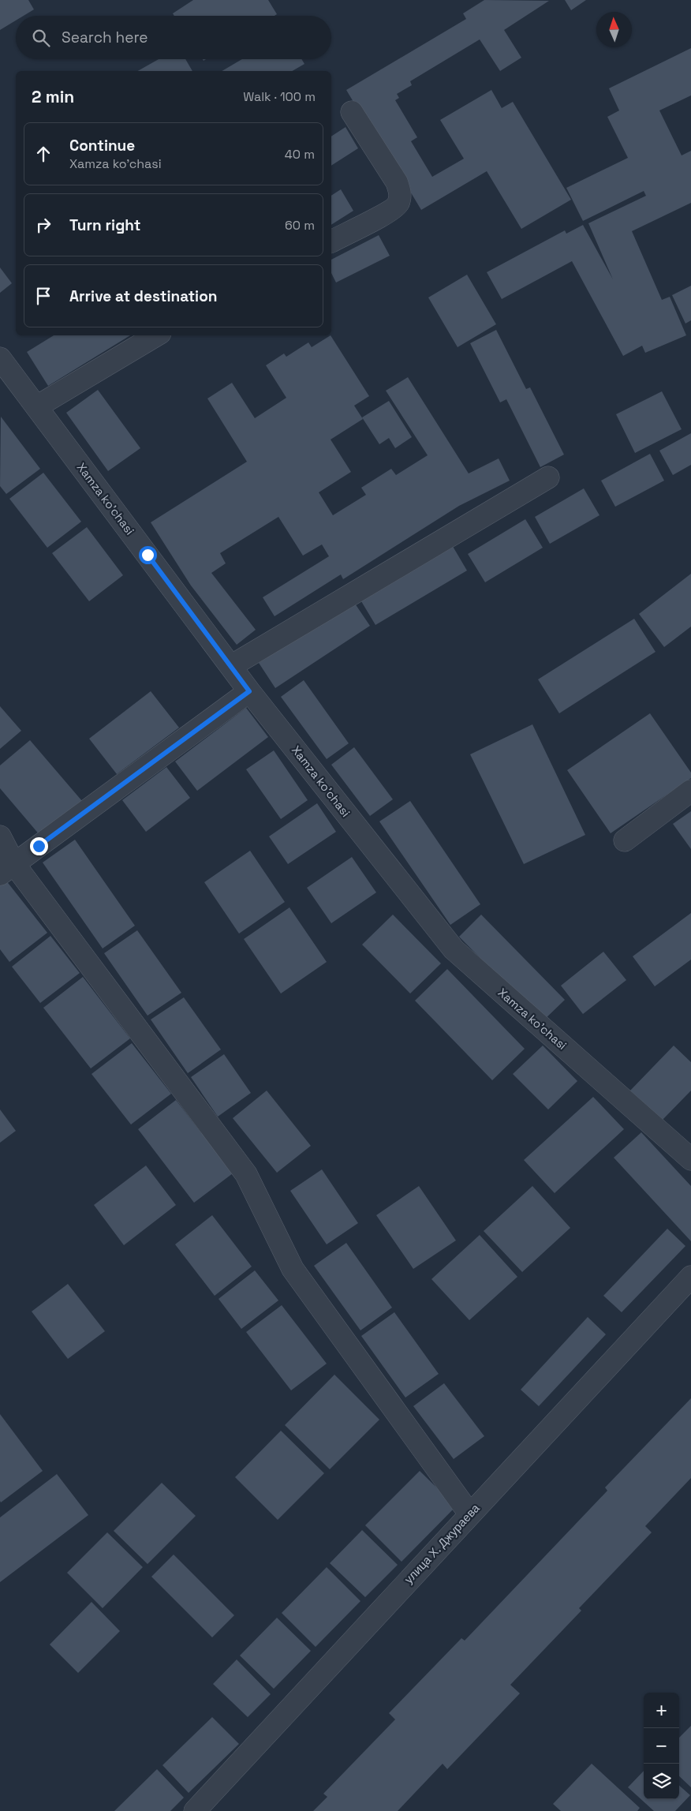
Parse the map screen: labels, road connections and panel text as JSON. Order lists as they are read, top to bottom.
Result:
{
  "streets": {
    "street": ["Xamza ko'chasi", "улица Х. Джураева"]
  },
  "north": "top",
  "page": {
    "search": "Search here",
    "heading": ["2 min", "Walk · 100 m"],
    "list": [
      ["Continue", "Xamza ko'chasi", "40 m"],
      ["Turn right", "60 m"],
      "Arrive at destination"
    ],
    "map_buttons": ["+", "−"]
  }
}
